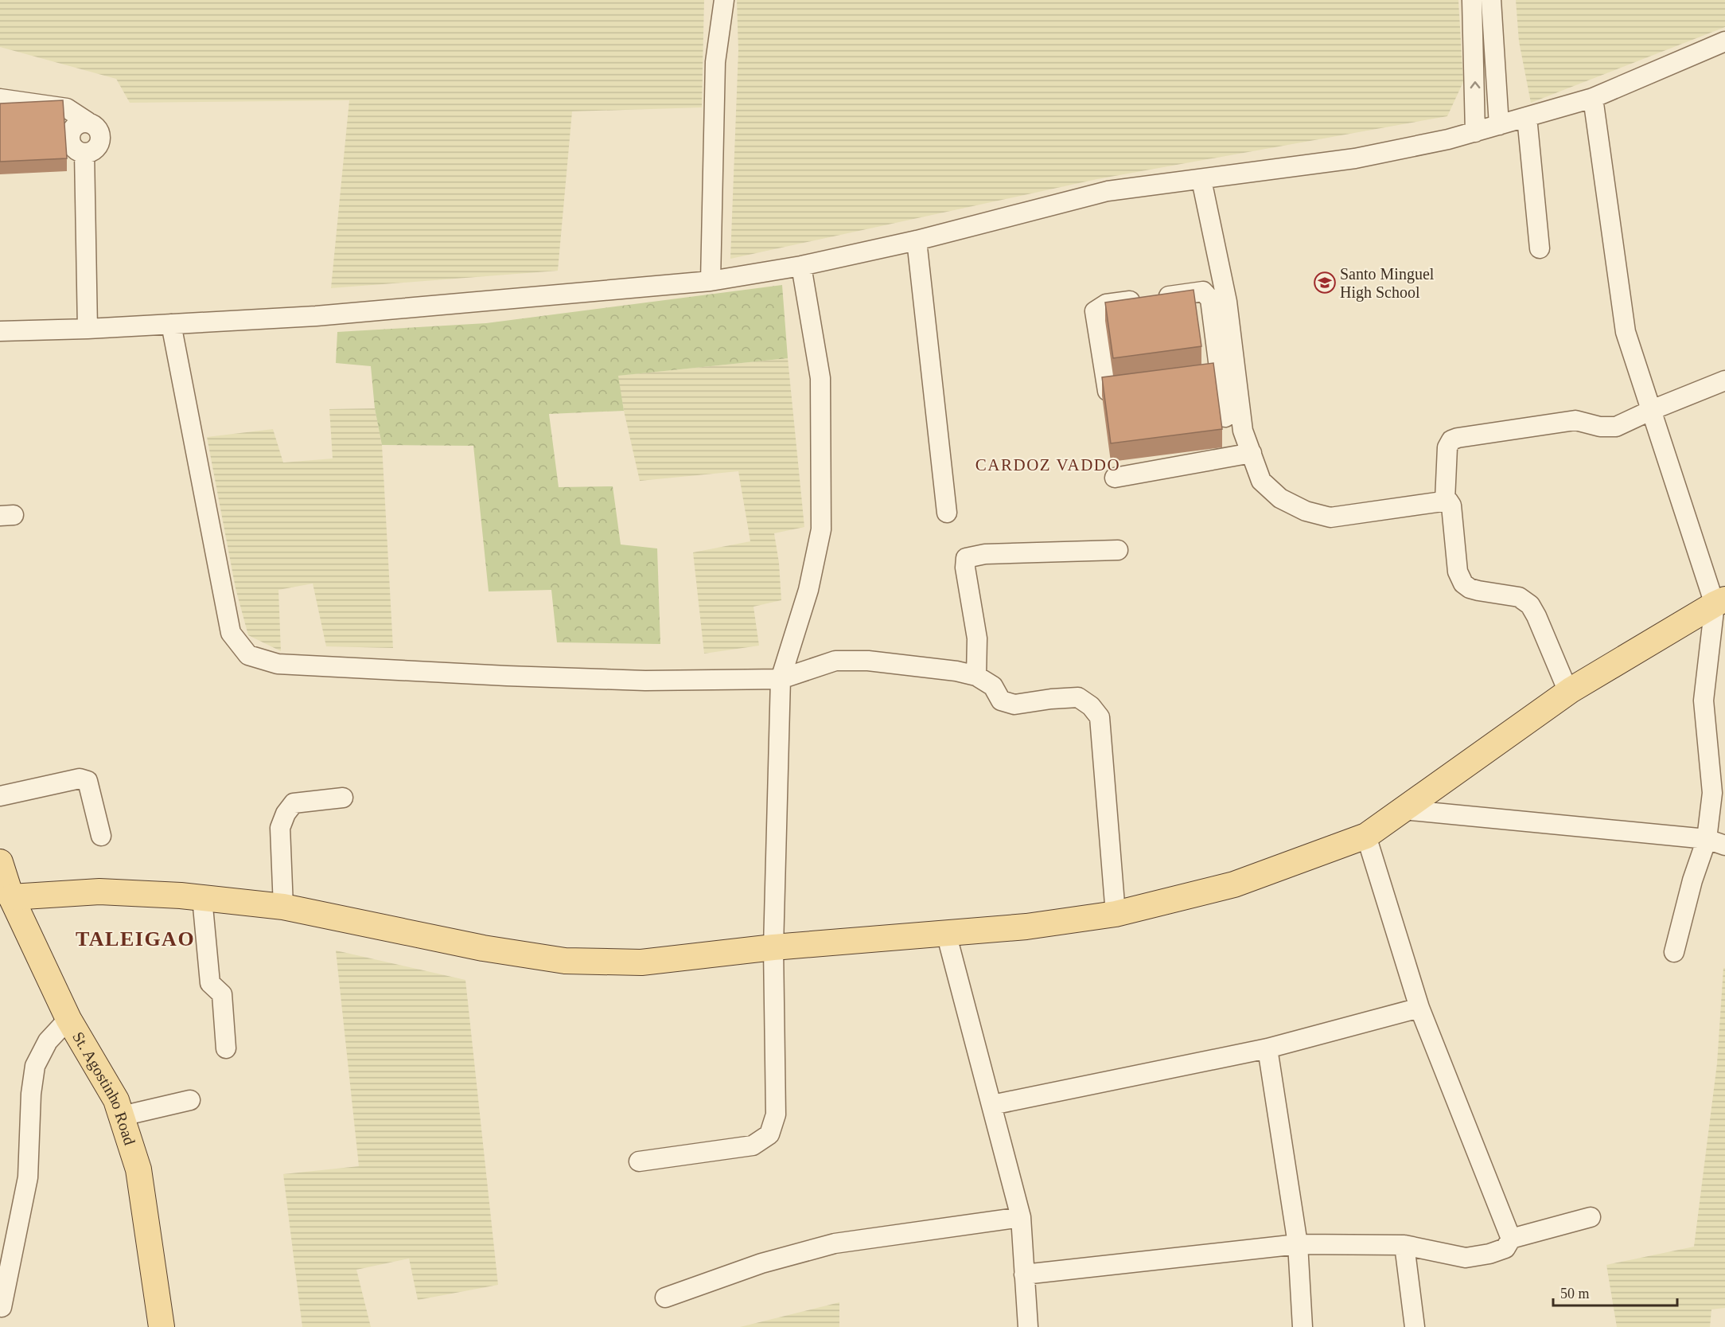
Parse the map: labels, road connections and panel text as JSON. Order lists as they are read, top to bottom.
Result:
{
  "streets": {
    "main road": ["St. Agostinho Road"]
  },
  "districts": ["CARDOZ VADDO", "TALEIGAO"],
  "places": {
    "school or university": ["Santo Minguel High School"]
  },
  "scale_bar": "50 m"
}
